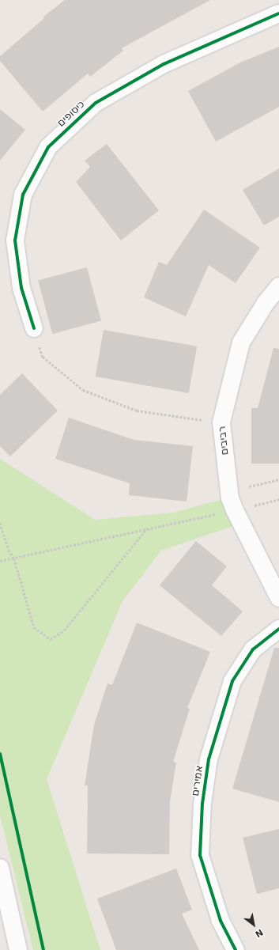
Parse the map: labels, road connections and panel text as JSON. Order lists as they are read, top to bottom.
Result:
{
  "streets": {
    "street": ["כיסופים", "רביבים", "אמירים"]
  },
  "north": "bottom right"
}
